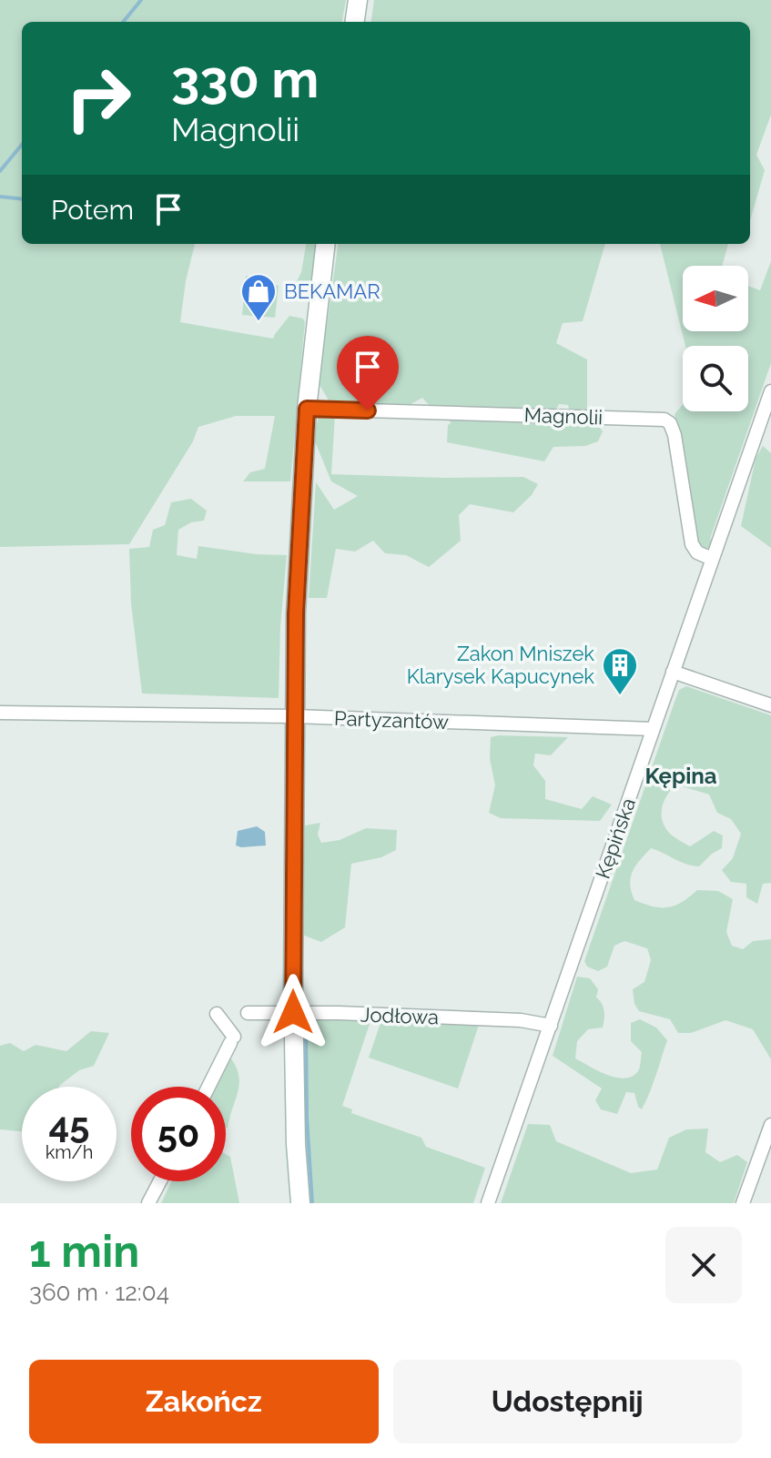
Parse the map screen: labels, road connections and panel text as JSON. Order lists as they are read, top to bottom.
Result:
{
  "streets": {
    "street": [
      "Magnolii",
      "Partyzantów",
      "Kępińska",
      "Jodłowa"
    ]
  },
  "crossings": [
    ["Magnolii", "Kępińska"],
    ["Partyzantów", "Kępińska"],
    ["Kępińska", "Jodłowa"]
  ],
  "districts": ["Kępina"],
  "places": {
    "shop": ["BEKAMAR"],
    "building": ["Zakon Mniszek Klarysek Kapucynek"]
  },
  "north": "left",
  "page": {
    "turn": ["330 m", "Magnolii"],
    "then": "Potem",
    "speed": "45 km/h",
    "limit": "50",
    "heading": ["1 min", "360 m · 12:04"],
    "buttons": ["Zakończ", "Udostępnij"]
  }
}
